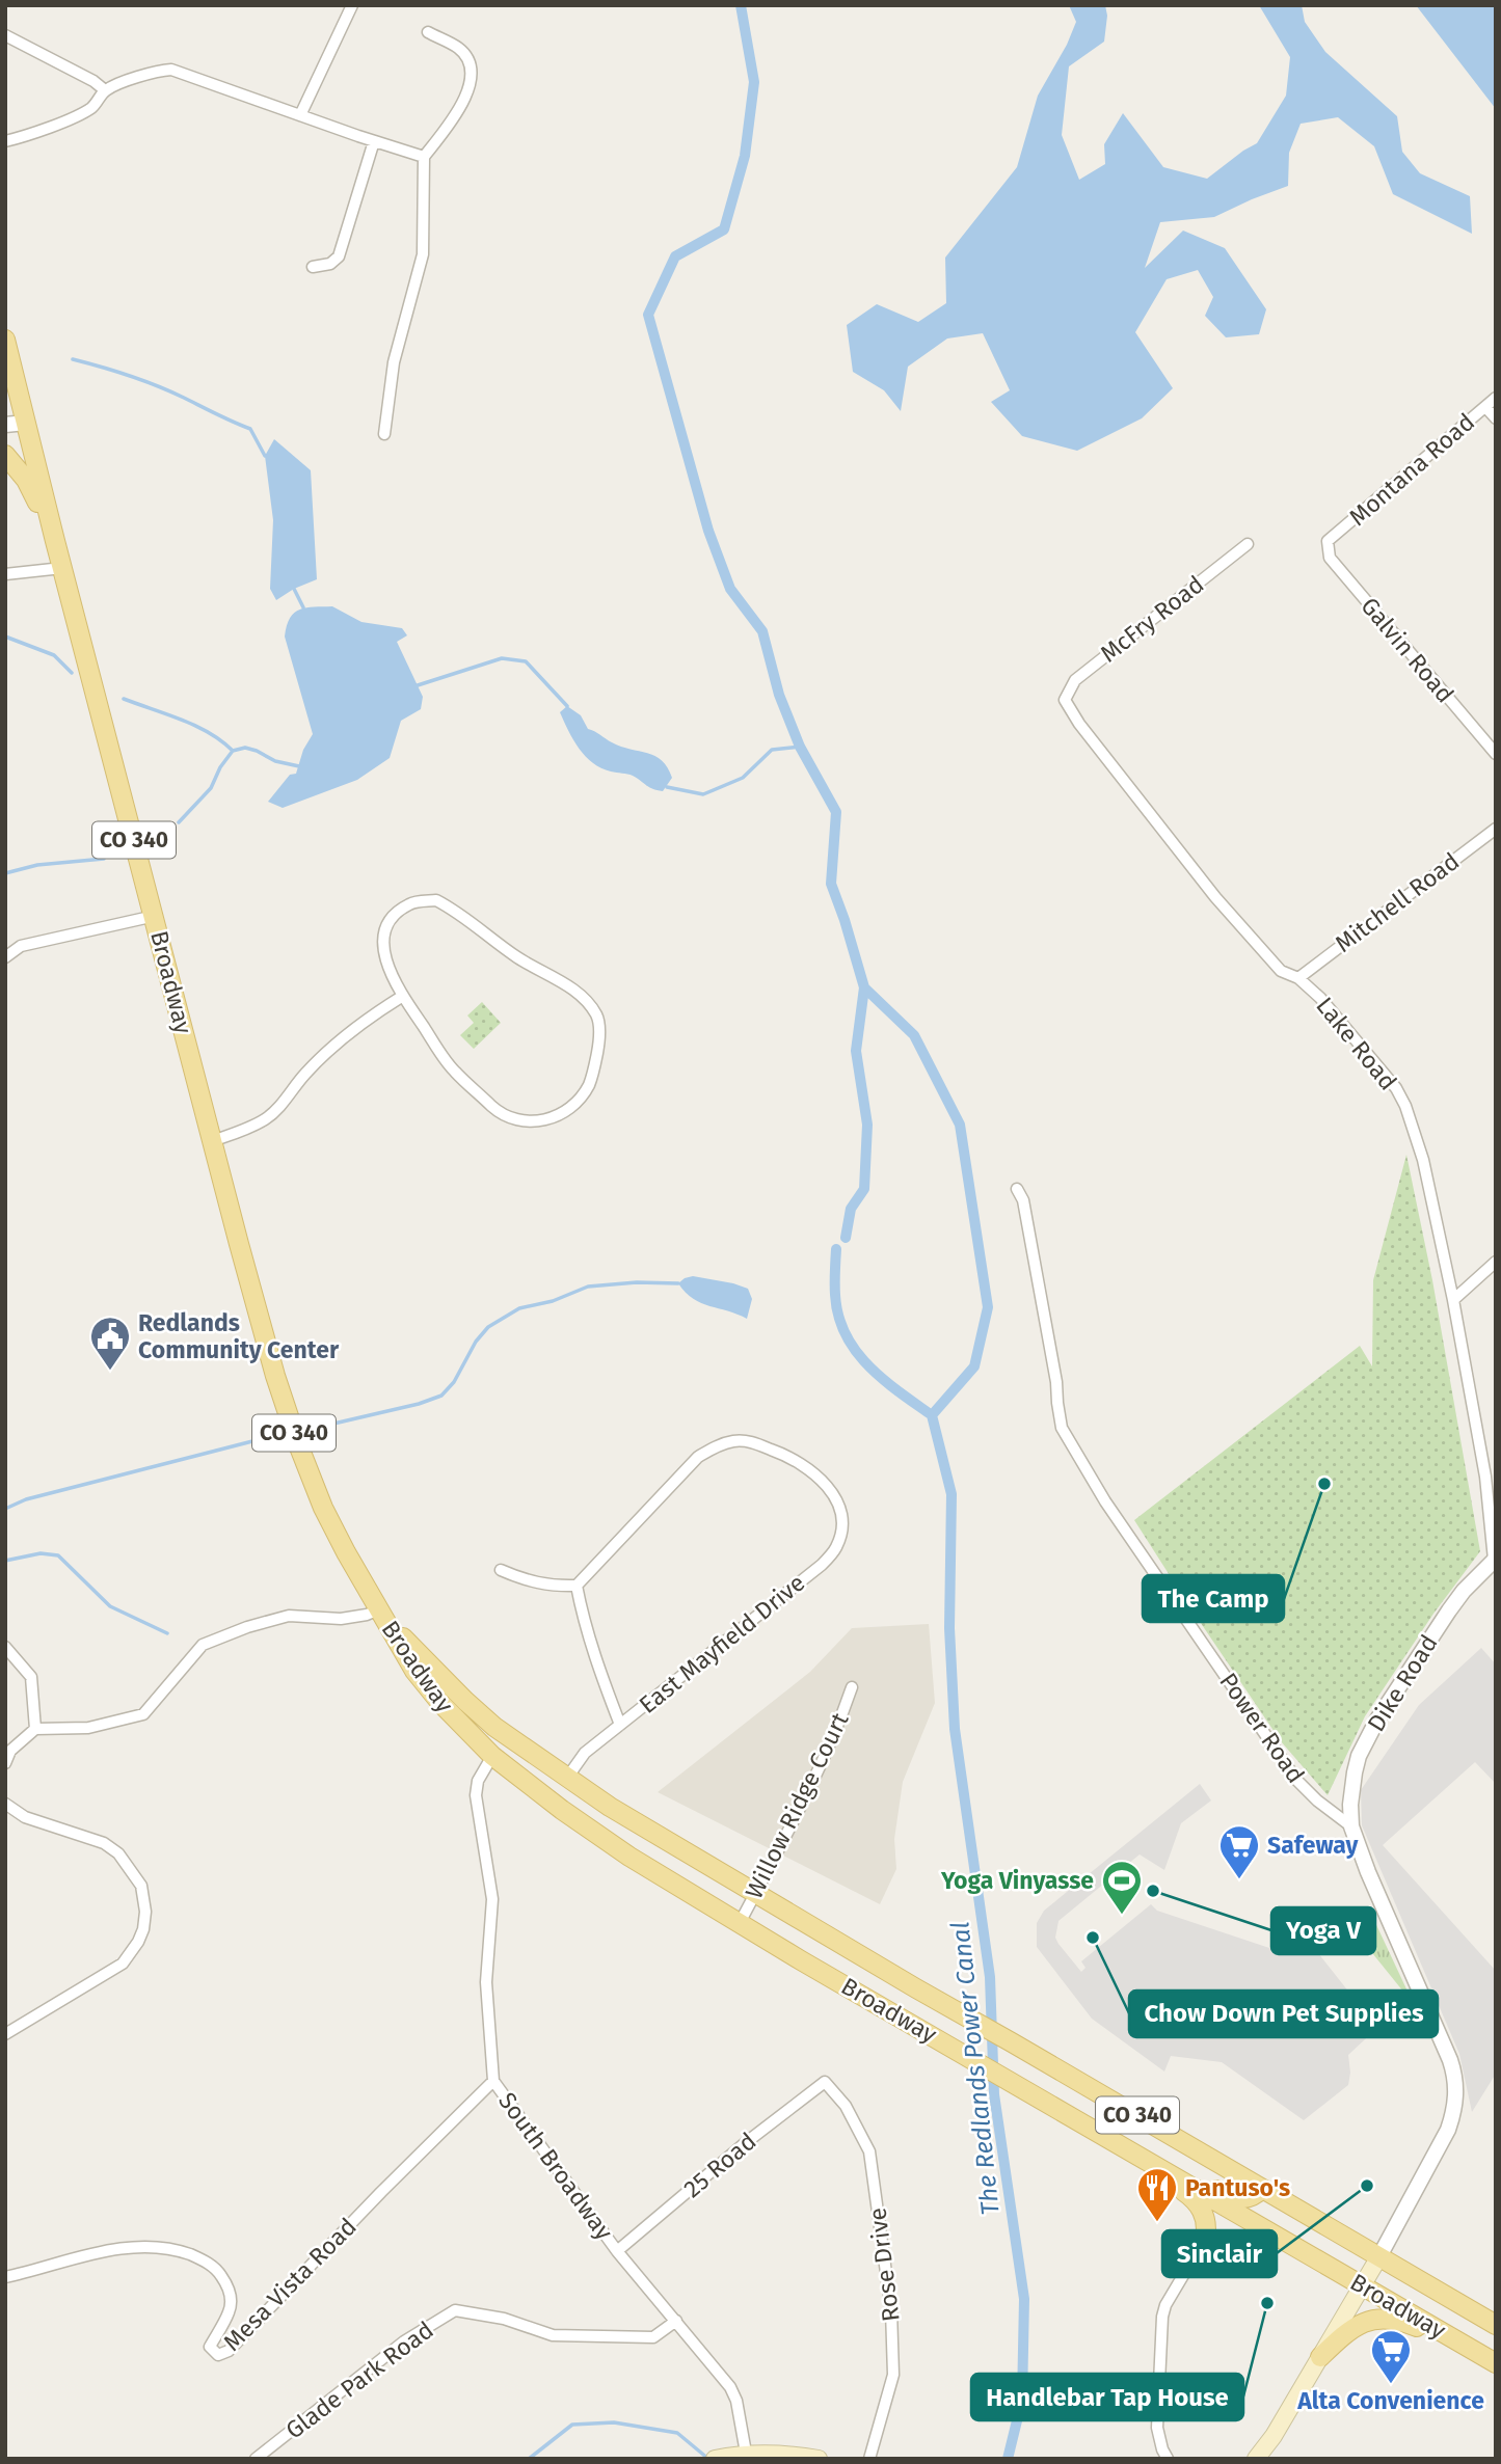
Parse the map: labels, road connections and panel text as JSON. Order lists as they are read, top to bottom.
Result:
{
  "streets": {
    "main road": ["CO 340", "Broadway"],
    "street": [
      "Montana Road",
      "McFry Road",
      "Galvin Road",
      "Mitchell Road",
      "Lake Road",
      "East Mayfield Drive",
      "Dike Road",
      "Power Road",
      "Willow Ridge Court",
      "25 Road",
      "South Broadway",
      "Rose Drive",
      "Mesa Vista Road",
      "Glade Park Road"
    ]
  },
  "crossings": [
    ["Montana Road", "Galvin Road"],
    ["McFry Road", "Lake Road"],
    ["Mitchell Road", "Lake Road"],
    ["Broadway", "East Mayfield Drive"],
    ["Broadway", "Willow Ridge Court"],
    ["Broadway", "South Broadway"],
    ["Lake Road", "Dike Road"],
    ["Dike Road", "Power Road"],
    ["25 Road", "South Broadway"],
    ["25 Road", "Rose Drive"],
    ["South Broadway", "Mesa Vista Road"],
    ["South Broadway", "Glade Park Road"]
  ],
  "water": ["The Redlands Power Canal"],
  "places": {
    "public building": ["Redlands Community Center"],
    "other": [
      "The Camp",
      "Yoga V",
      "Chow Down Pet Supplies",
      "Sinclair",
      "Handlebar Tap House"
    ],
    "supermarket": ["Safeway", "Alta Convenience"],
    "sports": ["Yoga Vinyasse"],
    "restaurant": ["Pantuso's"]
  }
}
